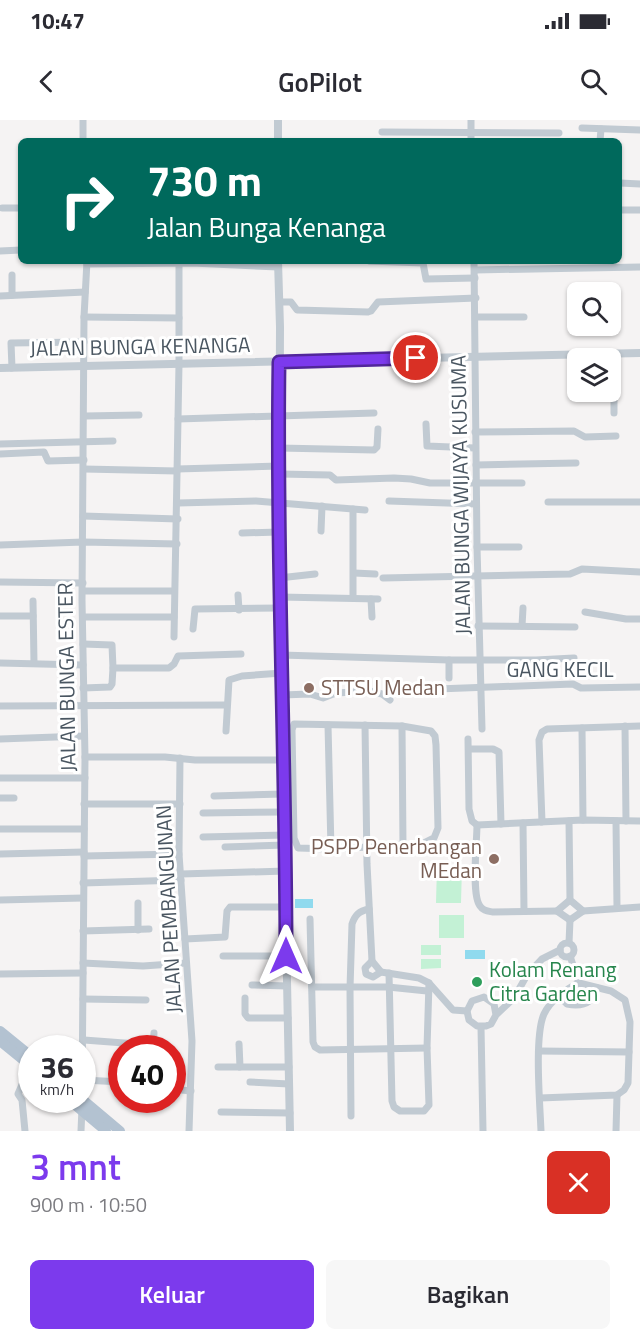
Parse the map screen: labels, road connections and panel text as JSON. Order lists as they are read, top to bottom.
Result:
{
  "streets": {
    "street": [
      "JALAN BUNGA KENANGA",
      "JALAN BUNGA WIJAYA KUSUMA",
      "GANG KECIL",
      "JALAN BUNGA ESTER",
      "JALAN PEMBANGUNAN"
    ]
  },
  "crossings": [
    ["JALAN BUNGA KENANGA", "JALAN BUNGA WIJAYA KUSUMA"],
    ["JALAN BUNGA KENANGA", "JALAN BUNGA ESTER"],
    ["JALAN BUNGA WIJAYA KUSUMA", "GANG KECIL"]
  ],
  "places": ["STTSU Medan", "PSPP Penerbangan MEdan", "Kolam Renang Citra Garden"],
  "page": {
    "status": "10:47",
    "header": "GoPilot",
    "turn": ["730 m", "Jalan Bunga Kenanga"],
    "speed": "36 km/h",
    "limit": "40",
    "heading": ["3 mnt", "900 m · 10:50"],
    "buttons": ["Keluar", "Bagikan"]
  }
}
